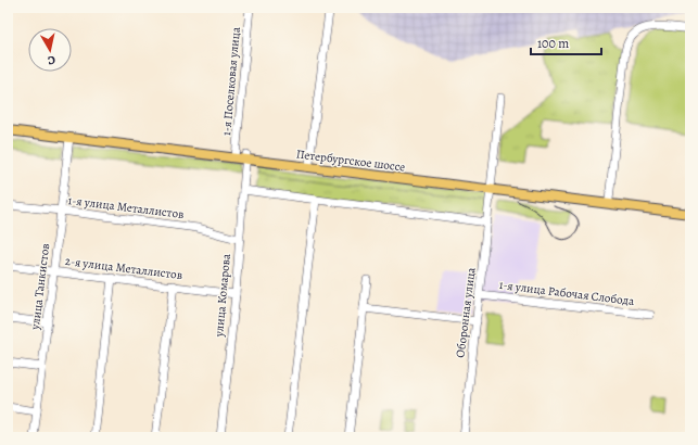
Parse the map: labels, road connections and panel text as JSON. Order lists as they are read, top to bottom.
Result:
{
  "streets": {
    "main road": ["Петербургское шоссе"],
    "street": [
      "1-я Поселковая улица",
      "1-я улица Металлистов",
      "2-я улица Металлистов",
      "улица Танкистов",
      "1-я улица Рабочая Слобода",
      "улица Комарова",
      "Оборонная улица"
    ]
  },
  "crossings": [
    ["1-я Поселковая улица", "Петербургское шоссе"],
    ["Петербургское шоссе", "улица Танкистов"],
    ["Петербургское шоссе", "улица Комарова"],
    ["Петербургское шоссе", "Оборонная улица"],
    ["1-я улица Металлистов", "улица Танкистов"],
    ["1-я улица Металлистов", "улица Комарова"],
    ["2-я улица Металлистов", "улица Танкистов"],
    ["2-я улица Металлистов", "улица Комарова"],
    ["1-я улица Рабочая Слобода", "Оборонная улица"]
  ],
  "scale_bar": "100 m",
  "north": "bottom"
}
